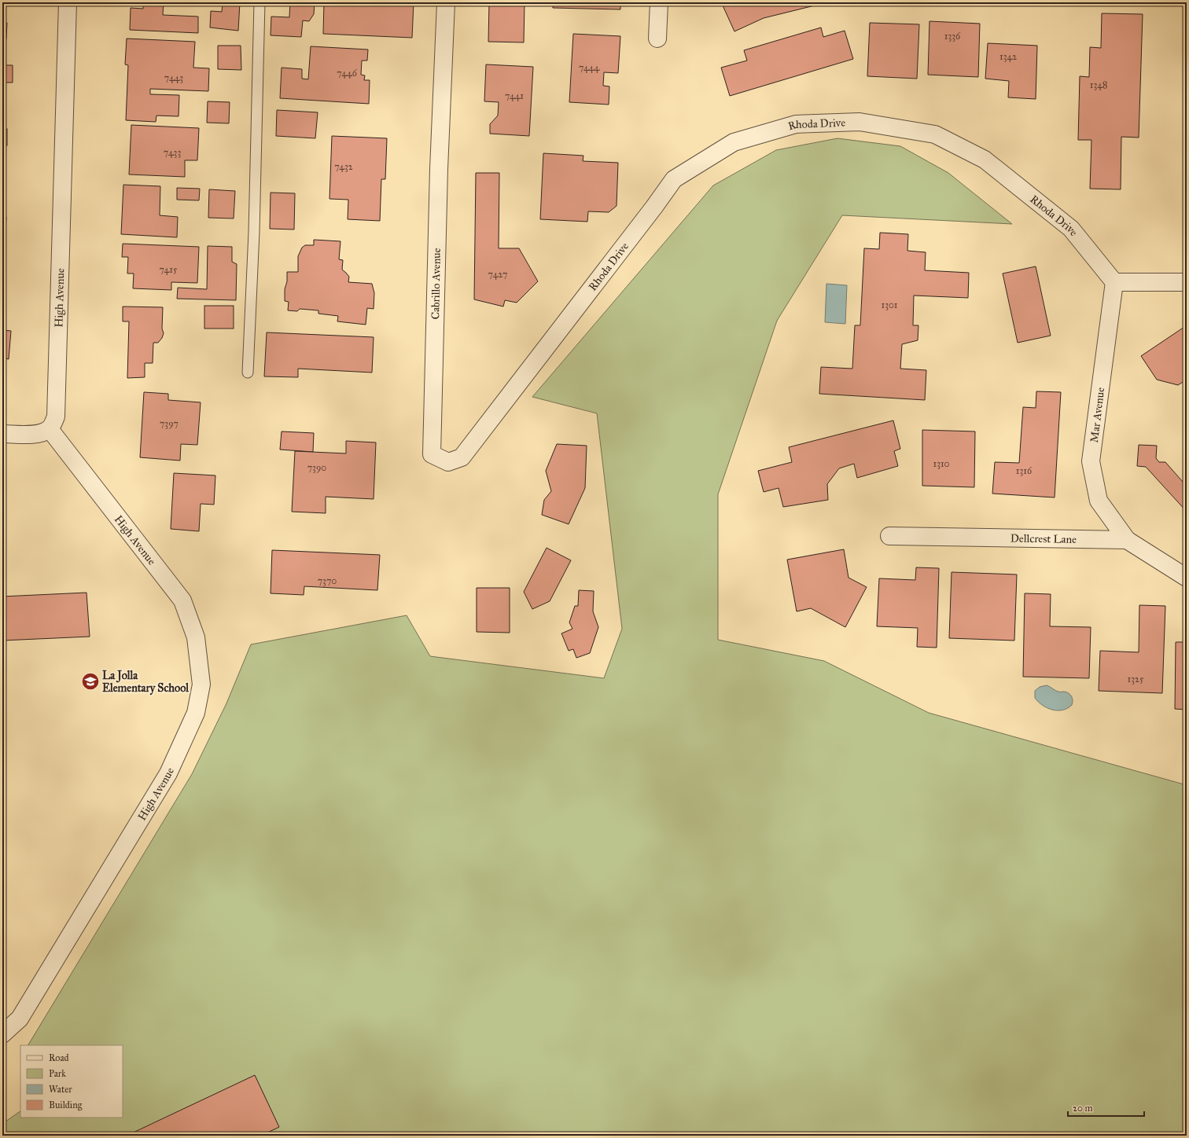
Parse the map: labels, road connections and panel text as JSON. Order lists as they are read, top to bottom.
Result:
{
  "streets": {
    "street": [
      "Rhoda Drive",
      "Cabrillo Avenue",
      "High Avenue",
      "Mar Avenue",
      "Dellcrest Lane"
    ]
  },
  "crossings": [
    ["Rhoda Drive", "Cabrillo Avenue"],
    ["Rhoda Drive", "Mar Avenue"],
    ["Mar Avenue", "Dellcrest Lane"]
  ],
  "places": {
    "school or university": ["La Jolla Elementary School"]
  },
  "house_numbers": [
    "1336",
    "1342",
    "7444",
    "7446",
    "7443",
    "1348",
    "7441",
    "7433",
    "7432",
    "7415",
    "7427",
    "1301",
    "7397",
    "1310",
    "7390",
    "1316",
    "7370",
    "1325"
  ],
  "legend": [
    "Road",
    "Park",
    "Water",
    "Building"
  ],
  "scale_bar": "20 m"
}
